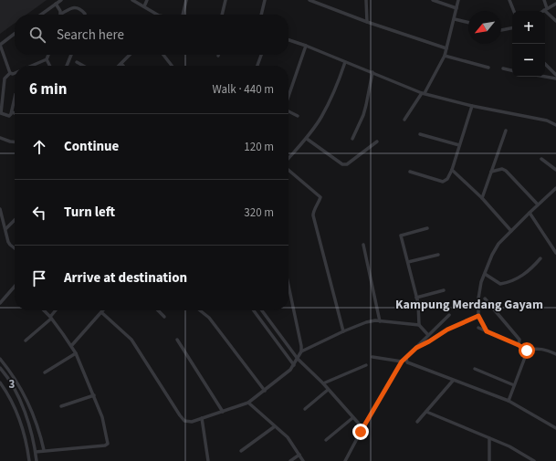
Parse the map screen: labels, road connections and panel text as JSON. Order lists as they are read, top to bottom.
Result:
{
  "districts": ["Kampung Merdang Gayam"],
  "north": "bottom left",
  "page": {
    "map_buttons": ["+", "−"],
    "search": "Search here",
    "heading": ["6 min", "Walk · 440 m"],
    "list": [
      ["Continue", "120 m"],
      ["Turn left", "320 m"],
      "Arrive at destination"
    ]
  },
  "grid": {
    "rows": ["3"]
  }
}
